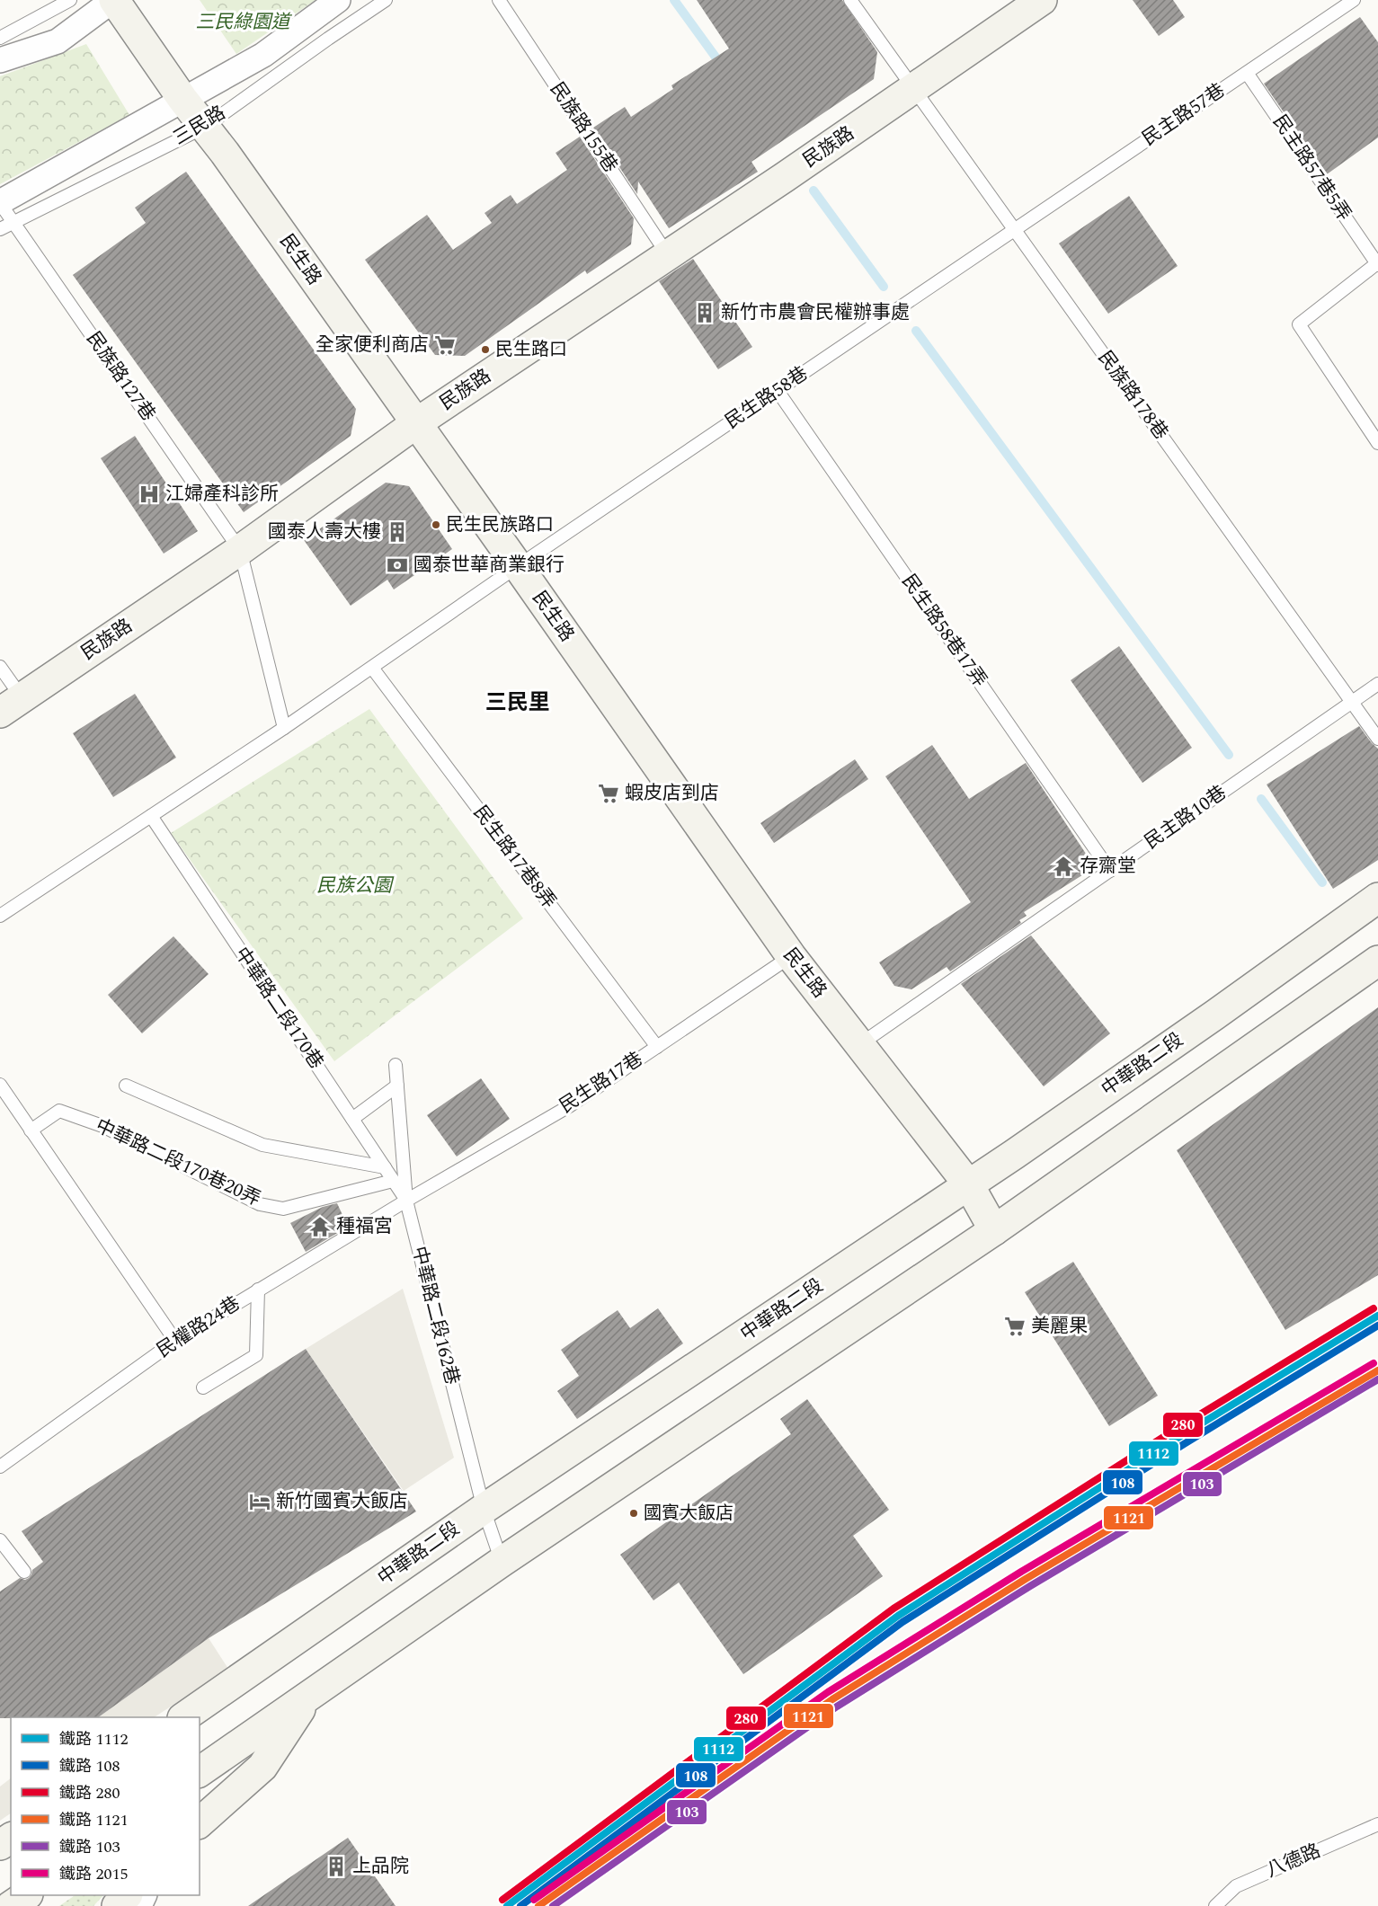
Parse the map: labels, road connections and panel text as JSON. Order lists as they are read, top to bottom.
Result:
{
  "streets": {
    "street": [
      "三民路",
      "民族路",
      "民生路",
      "中華路二段"
    ],
    "lane": [
      "民主路57巷",
      "民族路155巷",
      "民主路57巷5弄",
      "民族路127巷",
      "民族路178巷",
      "民生路58巷",
      "民生路58巷17弄",
      "民主路10巷",
      "民生路17巷8弄",
      "中華路二段170巷",
      "民生路17巷",
      "中華路二段170巷20弄",
      "中華路二段162巷",
      "民權路24巷",
      "八德路"
    ]
  },
  "crossings": [
    ["民主路57巷", "民主路57巷5弄"],
    ["民主路57巷", "民族路178巷"],
    ["民主路57巷", "民生路58巷"],
    ["三民路", "民生路"],
    ["三民路", "民族路127巷"],
    ["民族路155巷", "民族路"],
    ["民族路", "民生路"],
    ["民族路", "民族路127巷"],
    ["民族路", "民族路178巷"],
    ["民生路", "民生路58巷"],
    ["民生路", "民主路10巷"],
    ["民生路", "中華路二段"],
    ["民生路", "民生路17巷"],
    ["民族路178巷", "民生路58巷"],
    ["民族路178巷", "民主路10巷"],
    ["民生路58巷", "民生路58巷17弄"],
    ["民生路58巷", "民生路17巷8弄"],
    ["民生路58巷17弄", "民主路10巷"],
    ["民生路17巷8弄", "民生路17巷"],
    ["中華路二段170巷", "民生路17巷"],
    ["中華路二段170巷", "中華路二段170巷20弄"],
    ["中華路二段170巷", "中華路二段162巷"],
    ["中華路二段170巷", "民權路24巷"],
    ["中華路二段", "中華路二段162巷"],
    ["民生路17巷", "中華路二段162巷"],
    ["民生路17巷", "民權路24巷"],
    ["中華路二段162巷", "民權路24巷"]
  ],
  "districts": ["三民里"],
  "parks": ["三民綠園道", "民族公園"],
  "places": {
    "building": ["新竹市農會民權辦事處", "國泰人壽大樓", "上品院"],
    "supermarket": ["全家便利商店", "蝦皮店到店", "美麗果"],
    "other": ["民生路口", "民生民族路口", "國賓大飯店"],
    "hospital": ["江婦產科診所"],
    "bank": ["國泰世華商業銀行"],
    "temple": ["存齋堂", "種福宮"],
    "hotel": ["新竹國賓大飯店"]
  },
  "lines": [
    "rail line 280",
    "rail line 1112",
    "rail line 108",
    "rail line 2015",
    "rail line 1121",
    "rail line 103"
  ],
  "legend": [
    "鐵路 1112",
    "鐵路 108",
    "鐵路 280",
    "鐵路 1121",
    "鐵路 103",
    "鐵路 2015"
  ]
}
